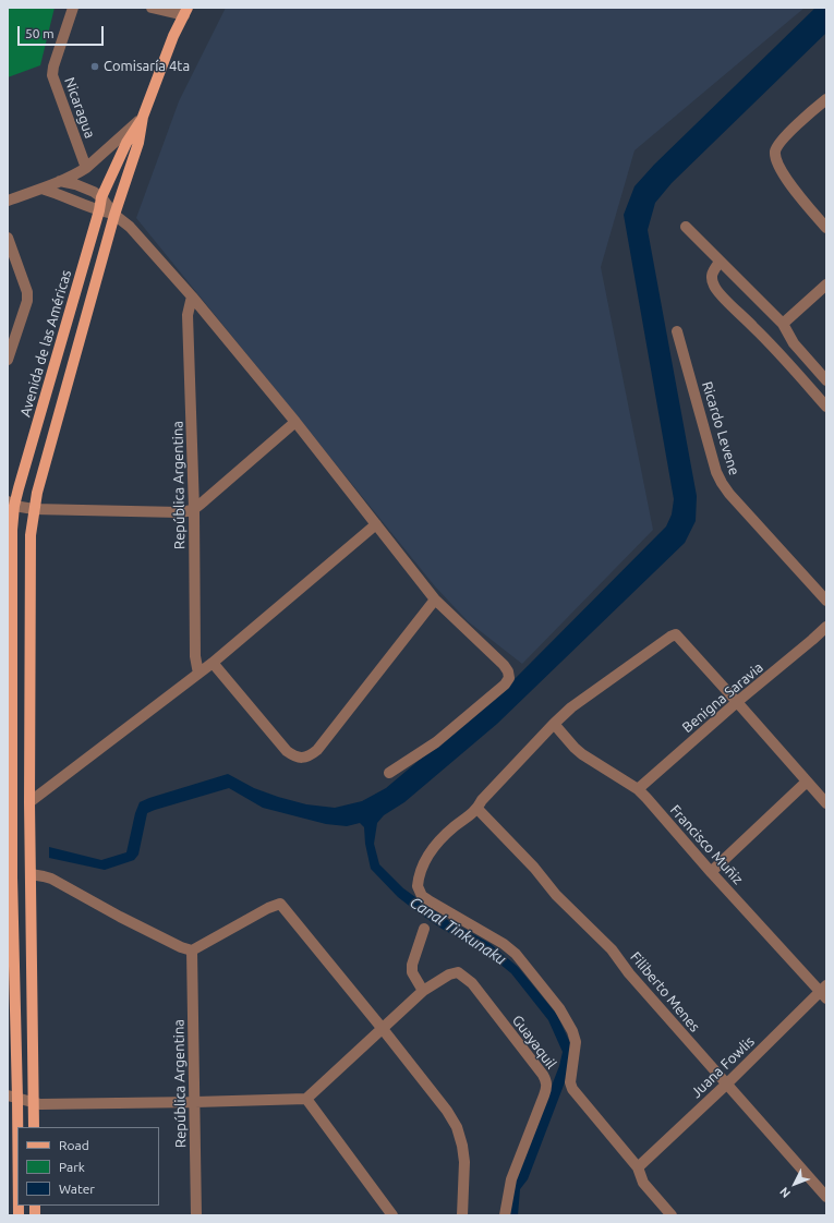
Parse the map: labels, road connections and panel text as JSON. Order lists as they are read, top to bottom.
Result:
{
  "streets": {
    "main road": ["Avenida de las Américas"],
    "street": [
      "Nicaragua",
      "Ricardo Levene",
      "República Argentina",
      "Benigna Saravia",
      "Francisco Muñiz",
      "Filiberto Menes",
      "Guayaquil",
      "Juana Fowlis"
    ]
  },
  "crossings": [
    ["Benigna Saravia", "Francisco Muñiz"],
    ["Francisco Muñiz", "Juana Fowlis"],
    ["Filiberto Menes", "Juana Fowlis"]
  ],
  "water": ["Canal Tinkunaku"],
  "places": ["Comisaría 4ta"],
  "legend": ["Road", "Park", "Water"],
  "scale_bar": "50 m",
  "north": "bottom left"
}
